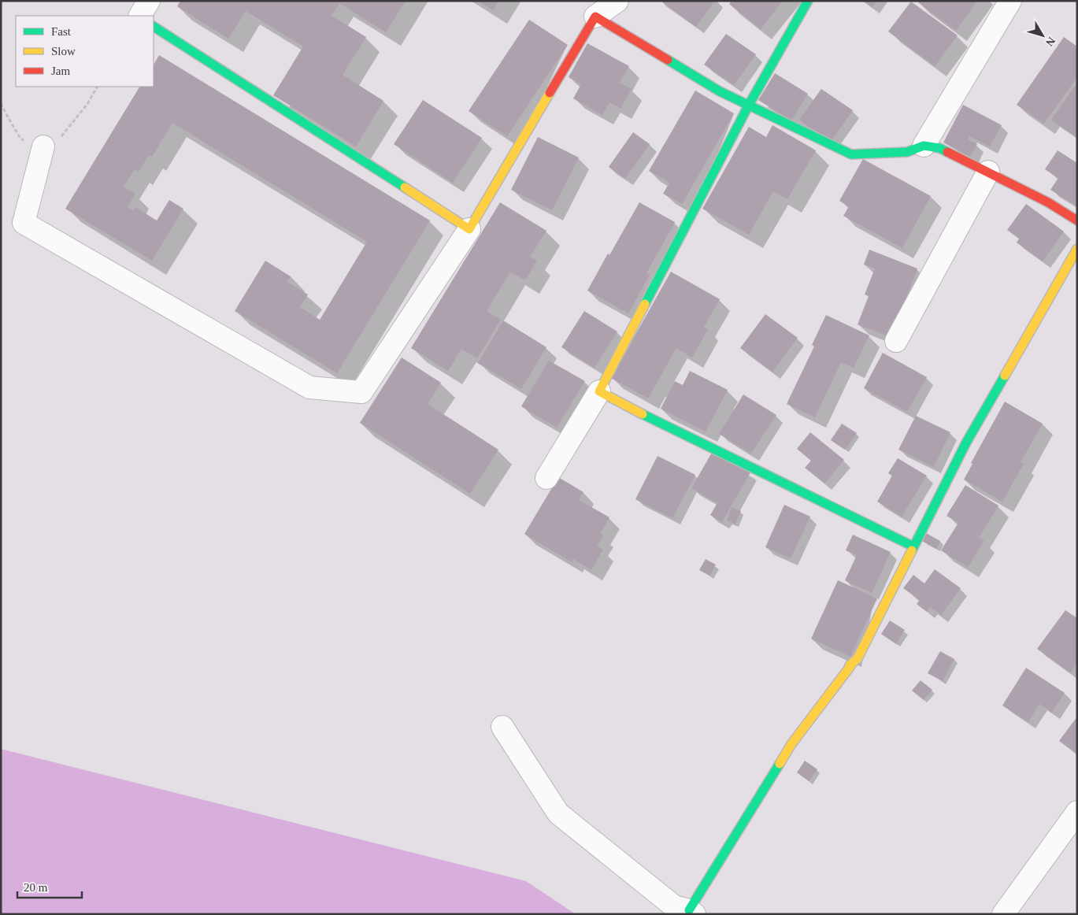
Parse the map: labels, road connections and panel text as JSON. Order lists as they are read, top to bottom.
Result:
{
  "legend": ["Fast", "Slow", "Jam"],
  "scale_bar": "20 m",
  "north": "bottom right"
}
